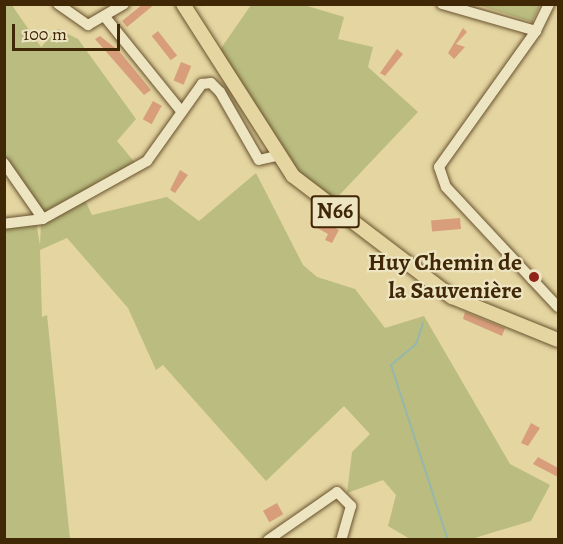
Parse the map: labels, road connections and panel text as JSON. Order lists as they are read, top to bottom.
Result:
{
  "streets": {
    "main road": ["N66"]
  },
  "places": ["Huy Chemin de la Sauvenière"],
  "scale_bar": "100 m"
}
